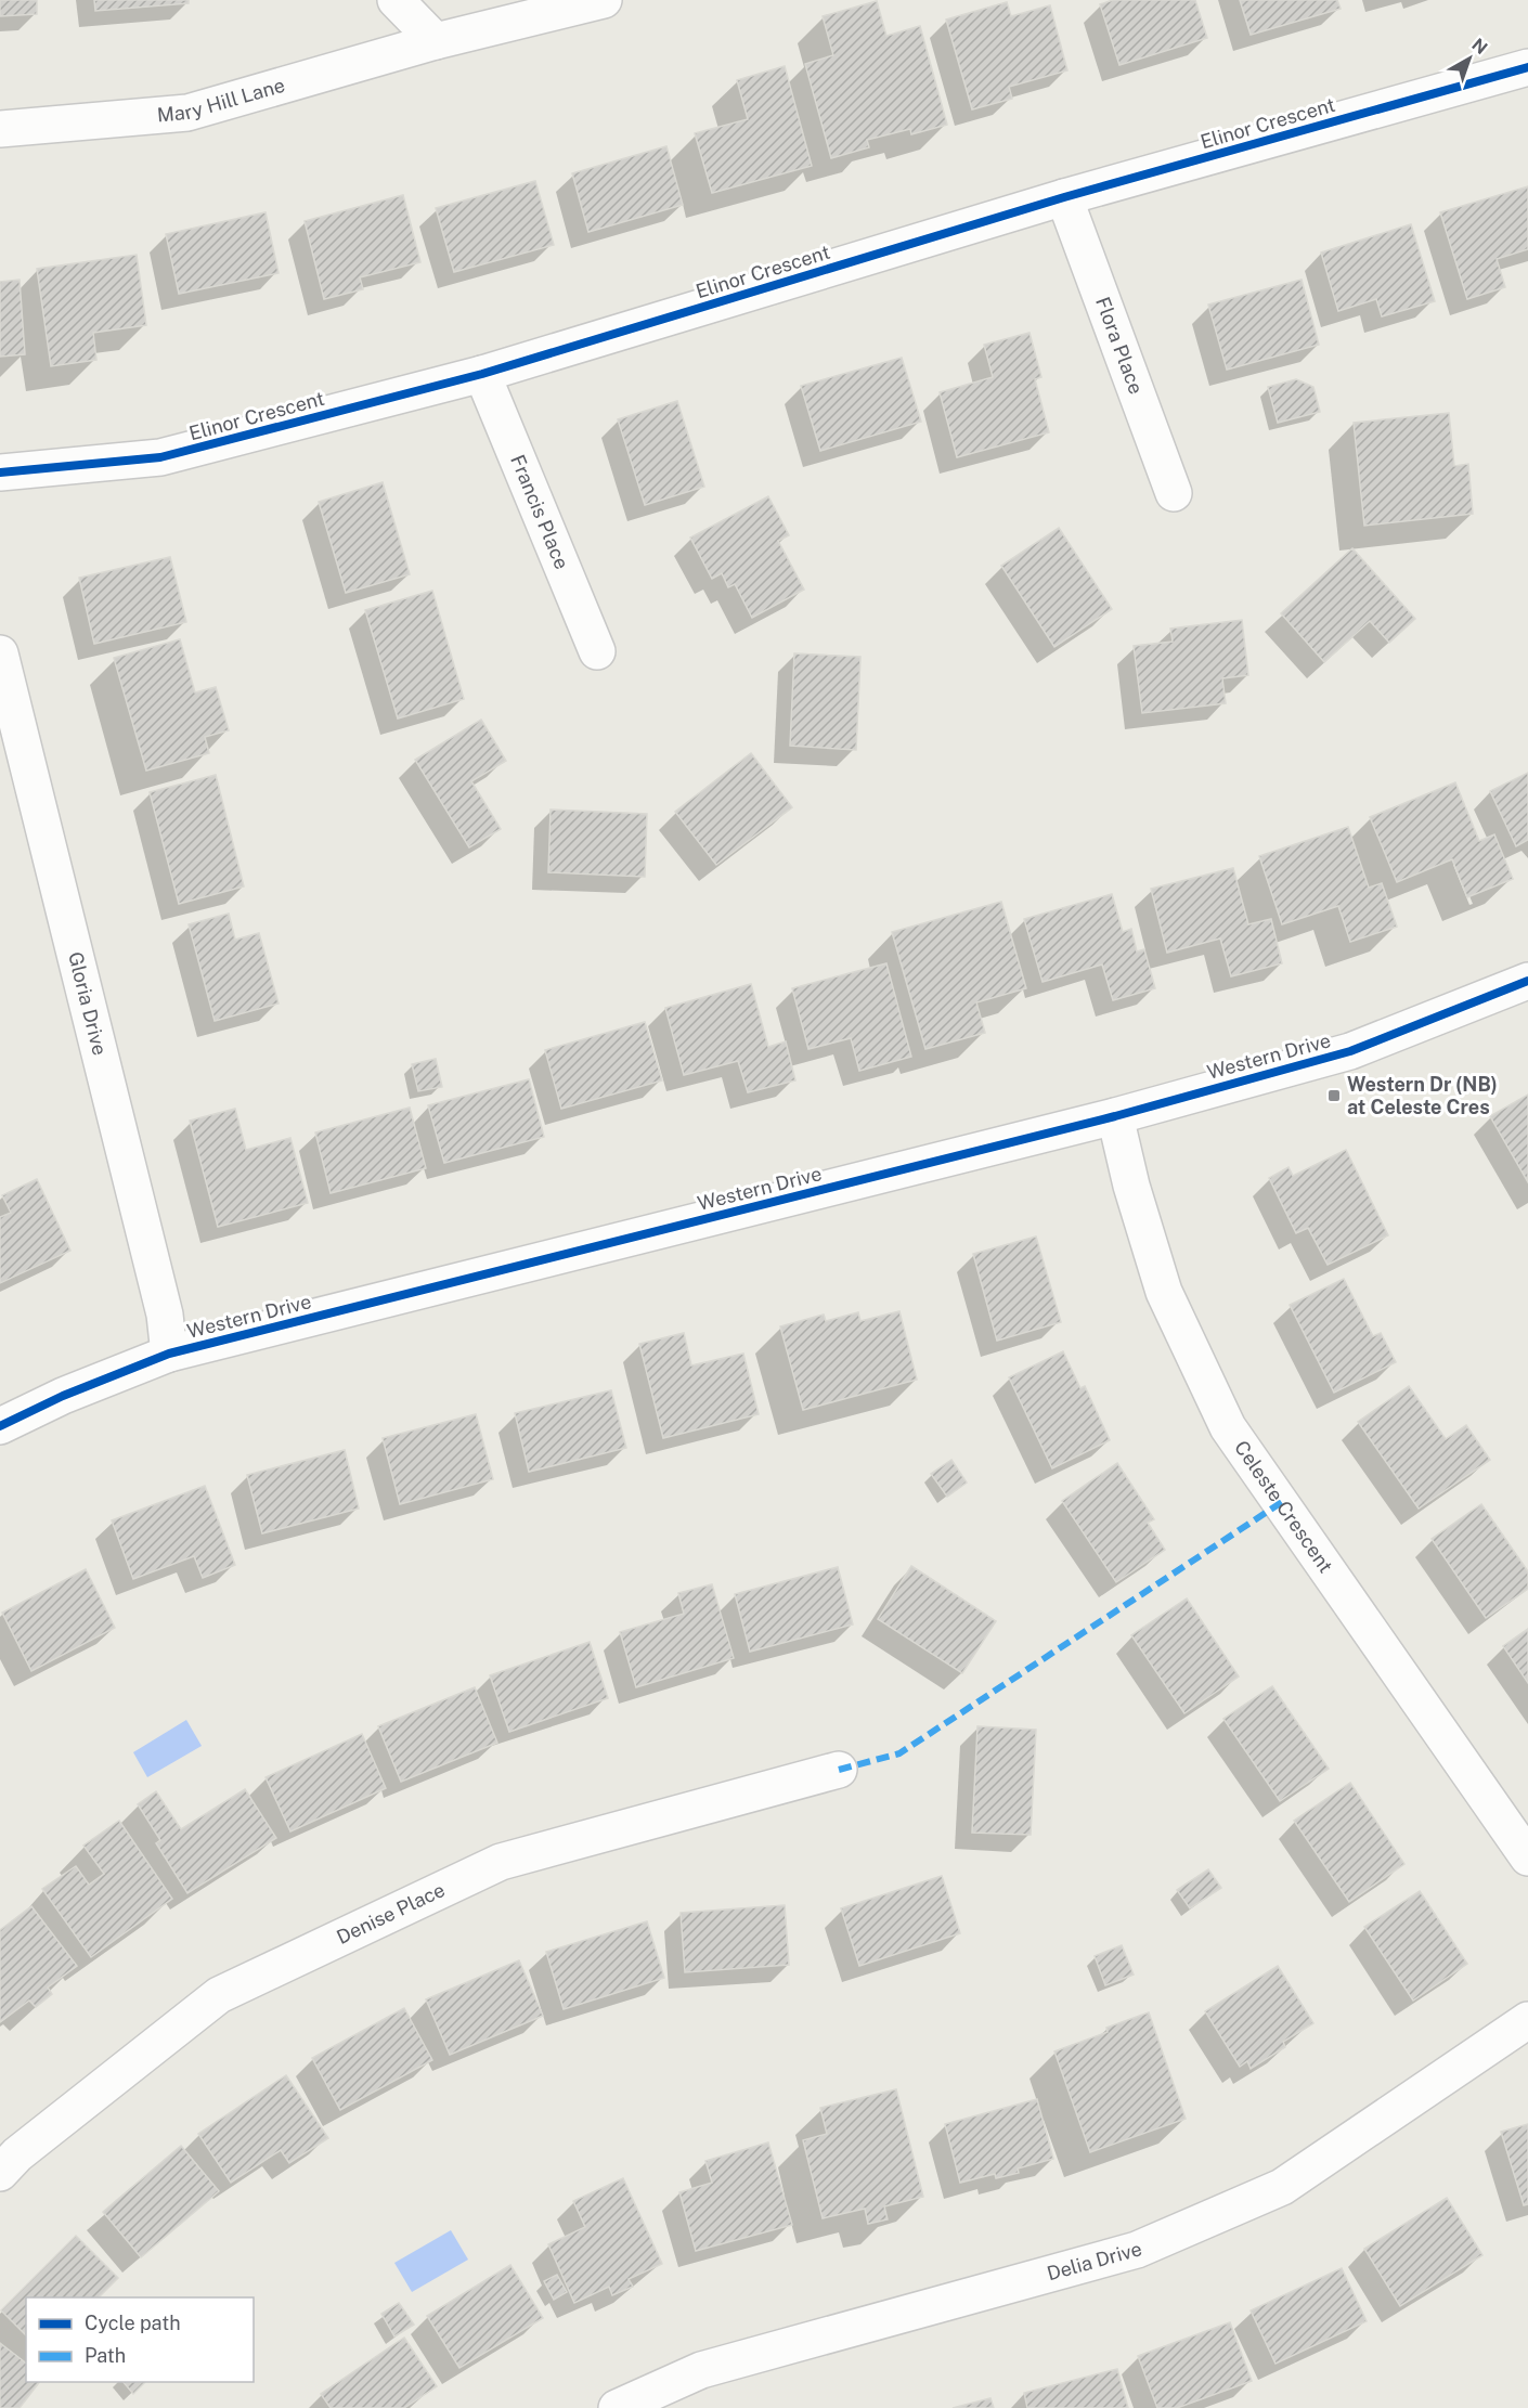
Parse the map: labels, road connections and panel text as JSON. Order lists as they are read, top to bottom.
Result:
{
  "streets": {
    "street": [
      "Mary Hill Lane",
      "Elinor Crescent",
      "Flora Place",
      "Francis Place",
      "Gloria Drive",
      "Western Drive",
      "Celeste Crescent",
      "Denise Place",
      "Delia Drive"
    ]
  },
  "crossings": [
    ["Elinor Crescent", "Flora Place"],
    ["Elinor Crescent", "Francis Place"],
    ["Gloria Drive", "Western Drive"],
    ["Western Drive", "Celeste Crescent"]
  ],
  "places": {
    "transit": ["Western Dr (NB) at Celeste Cres"]
  },
  "legend": ["Cycle path", "Path"],
  "north": "top right"
}
